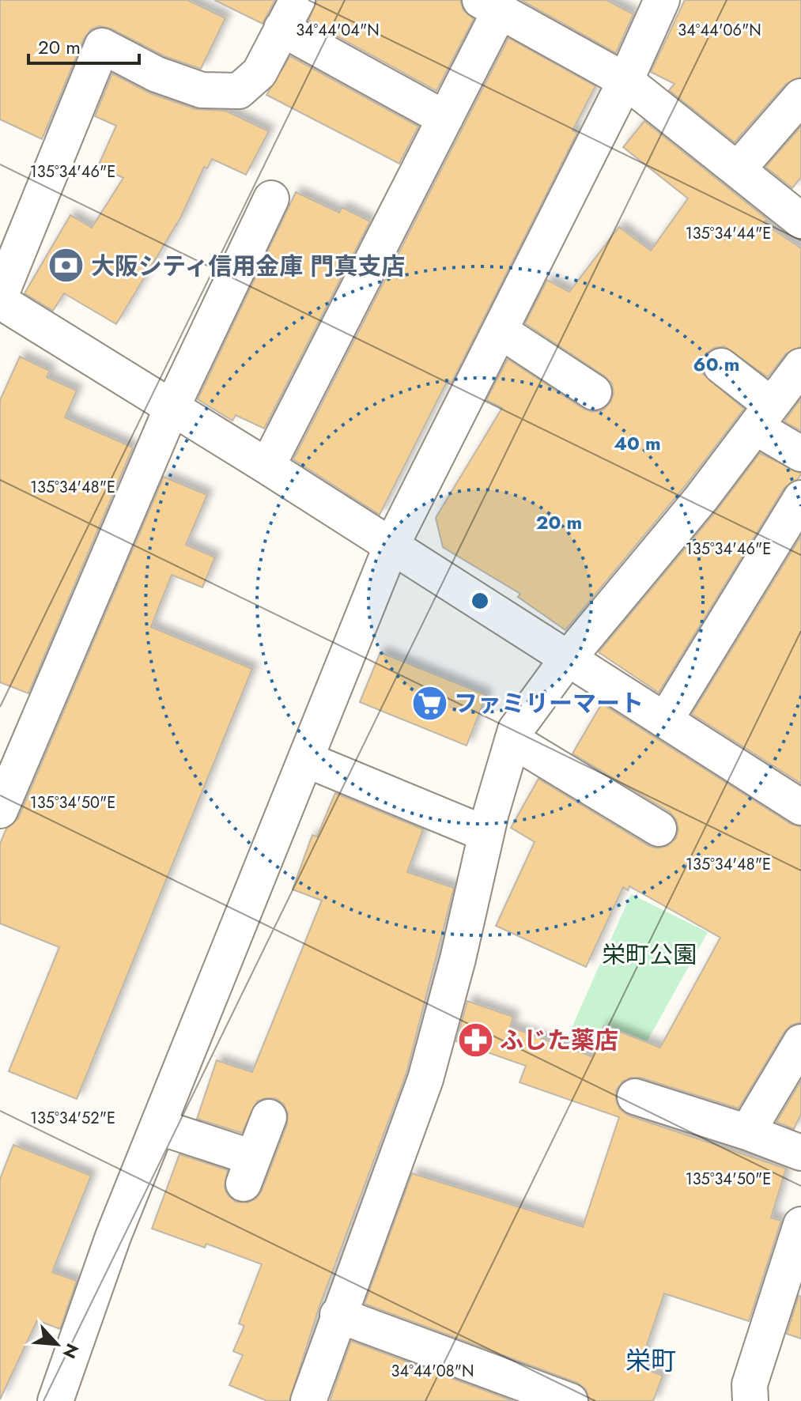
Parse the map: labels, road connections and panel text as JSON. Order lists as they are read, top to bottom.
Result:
{
  "districts": ["栄町"],
  "parks": ["栄町公園"],
  "places": {
    "bank": ["大阪シティ信用金庫 門真支店"],
    "supermarket": ["ファミリーマート"],
    "pharmacy": ["ふじた薬店"]
  },
  "scale_bar": "20 m",
  "north": "bottom right",
  "coordinates": [
    "34°44'04\"N",
    "34°44'06\"N",
    "135°34'46\"E",
    "135°34'44\"E",
    "135°34'48\"E",
    "135°34'50\"E",
    "135°34'52\"E",
    "34°44'08\"N"
  ],
  "rings": ["60 m", "40 m", "20 m"]
}
